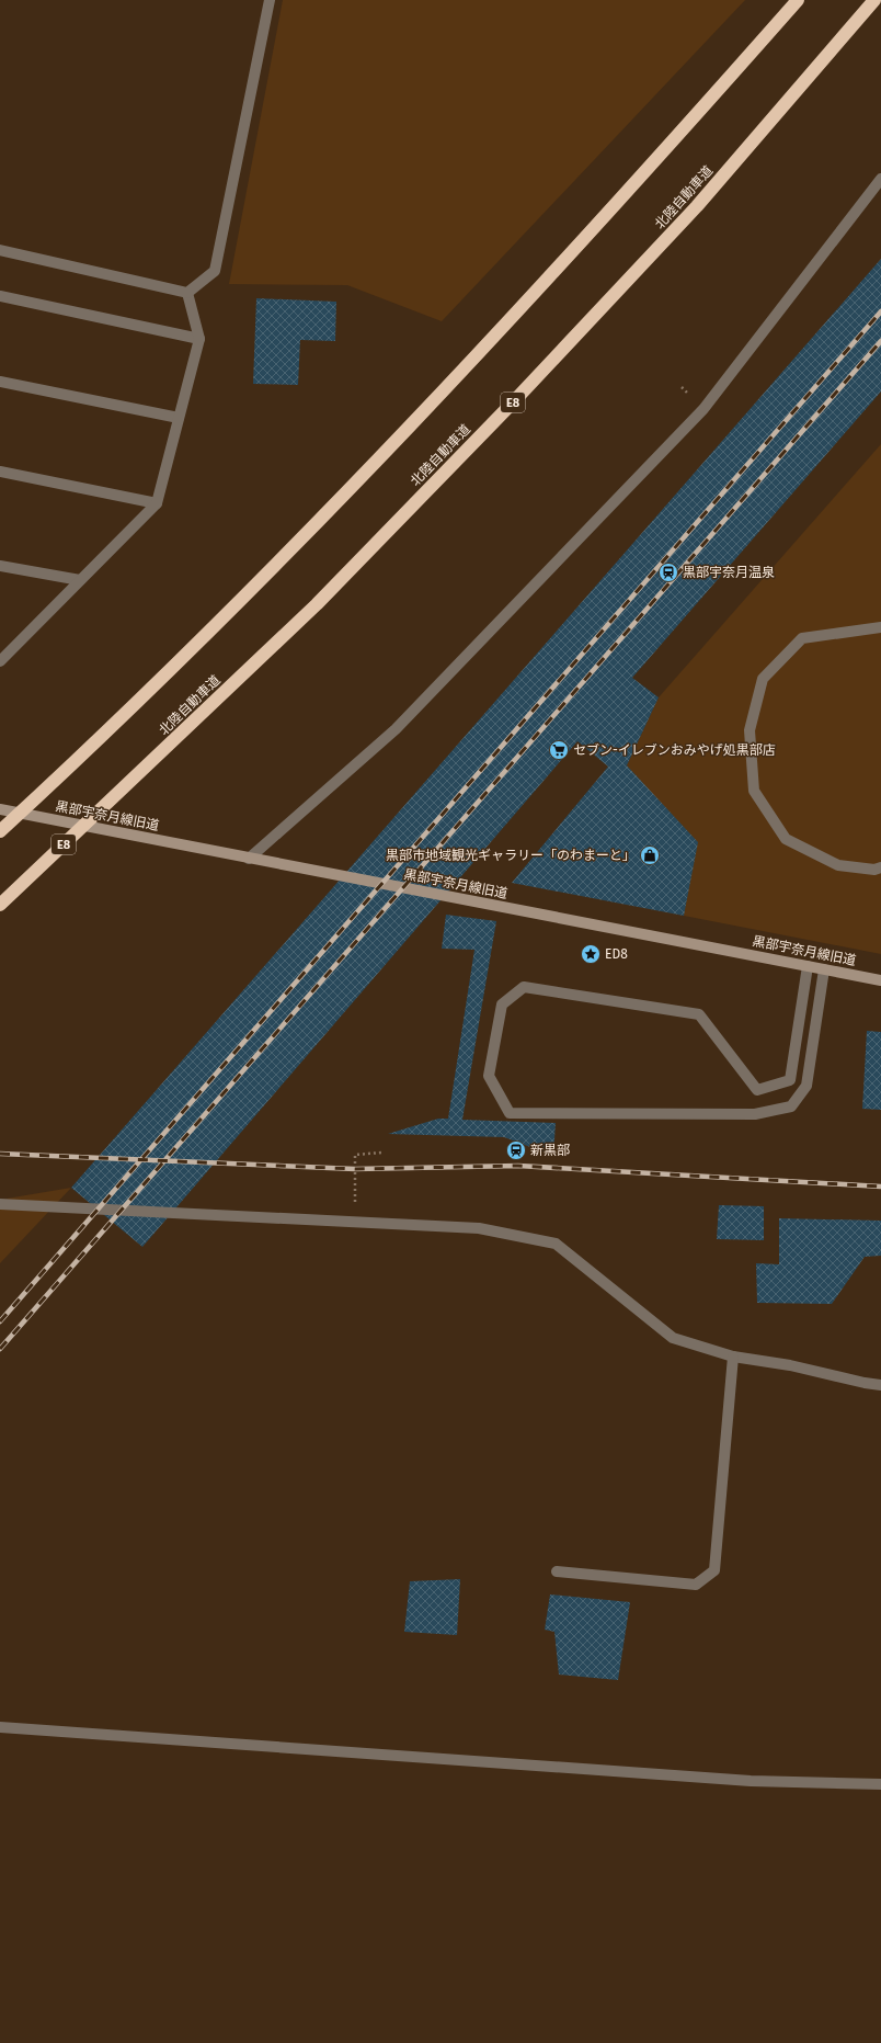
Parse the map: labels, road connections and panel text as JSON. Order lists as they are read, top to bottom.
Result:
{
  "streets": {
    "highway": ["北陸自動車道", "E8"],
    "street": ["黒部宇奈月線旧道"]
  },
  "places": {
    "station": ["黒部宇奈月温泉", "新黒部"],
    "supermarket": ["セブン-イレブンおみやげ処黒部店"],
    "shop": ["黒部市地域観光ギャラリー「のわまーと」"],
    "place": ["ED8"]
  }
}
